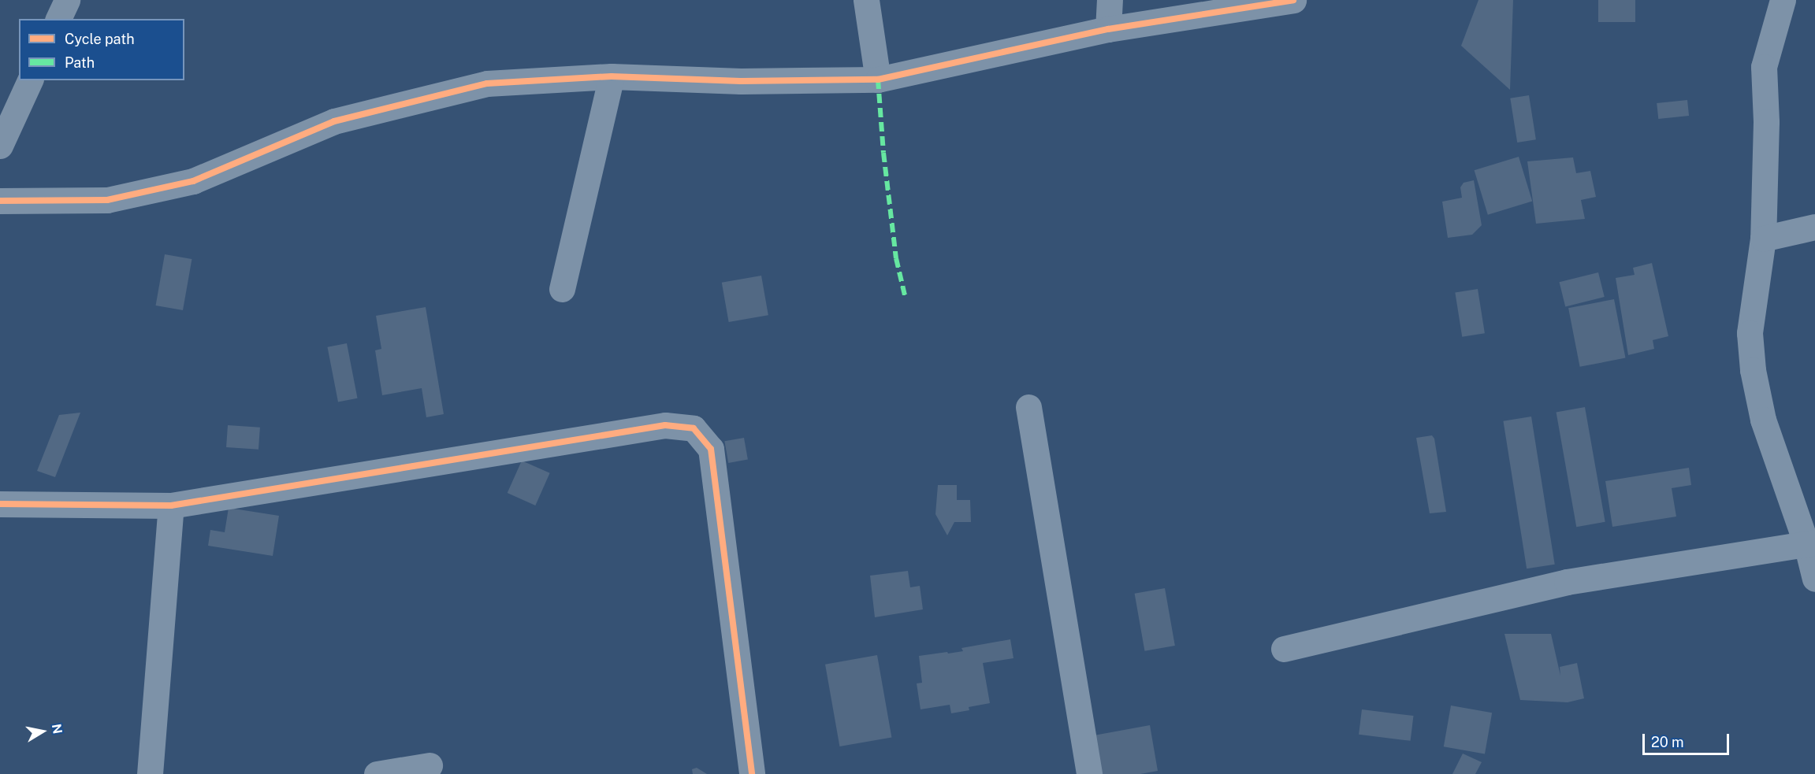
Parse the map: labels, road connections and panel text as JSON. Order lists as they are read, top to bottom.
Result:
{
  "legend": ["Cycle path", "Path"],
  "scale_bar": "20 m",
  "north": "right"
}
